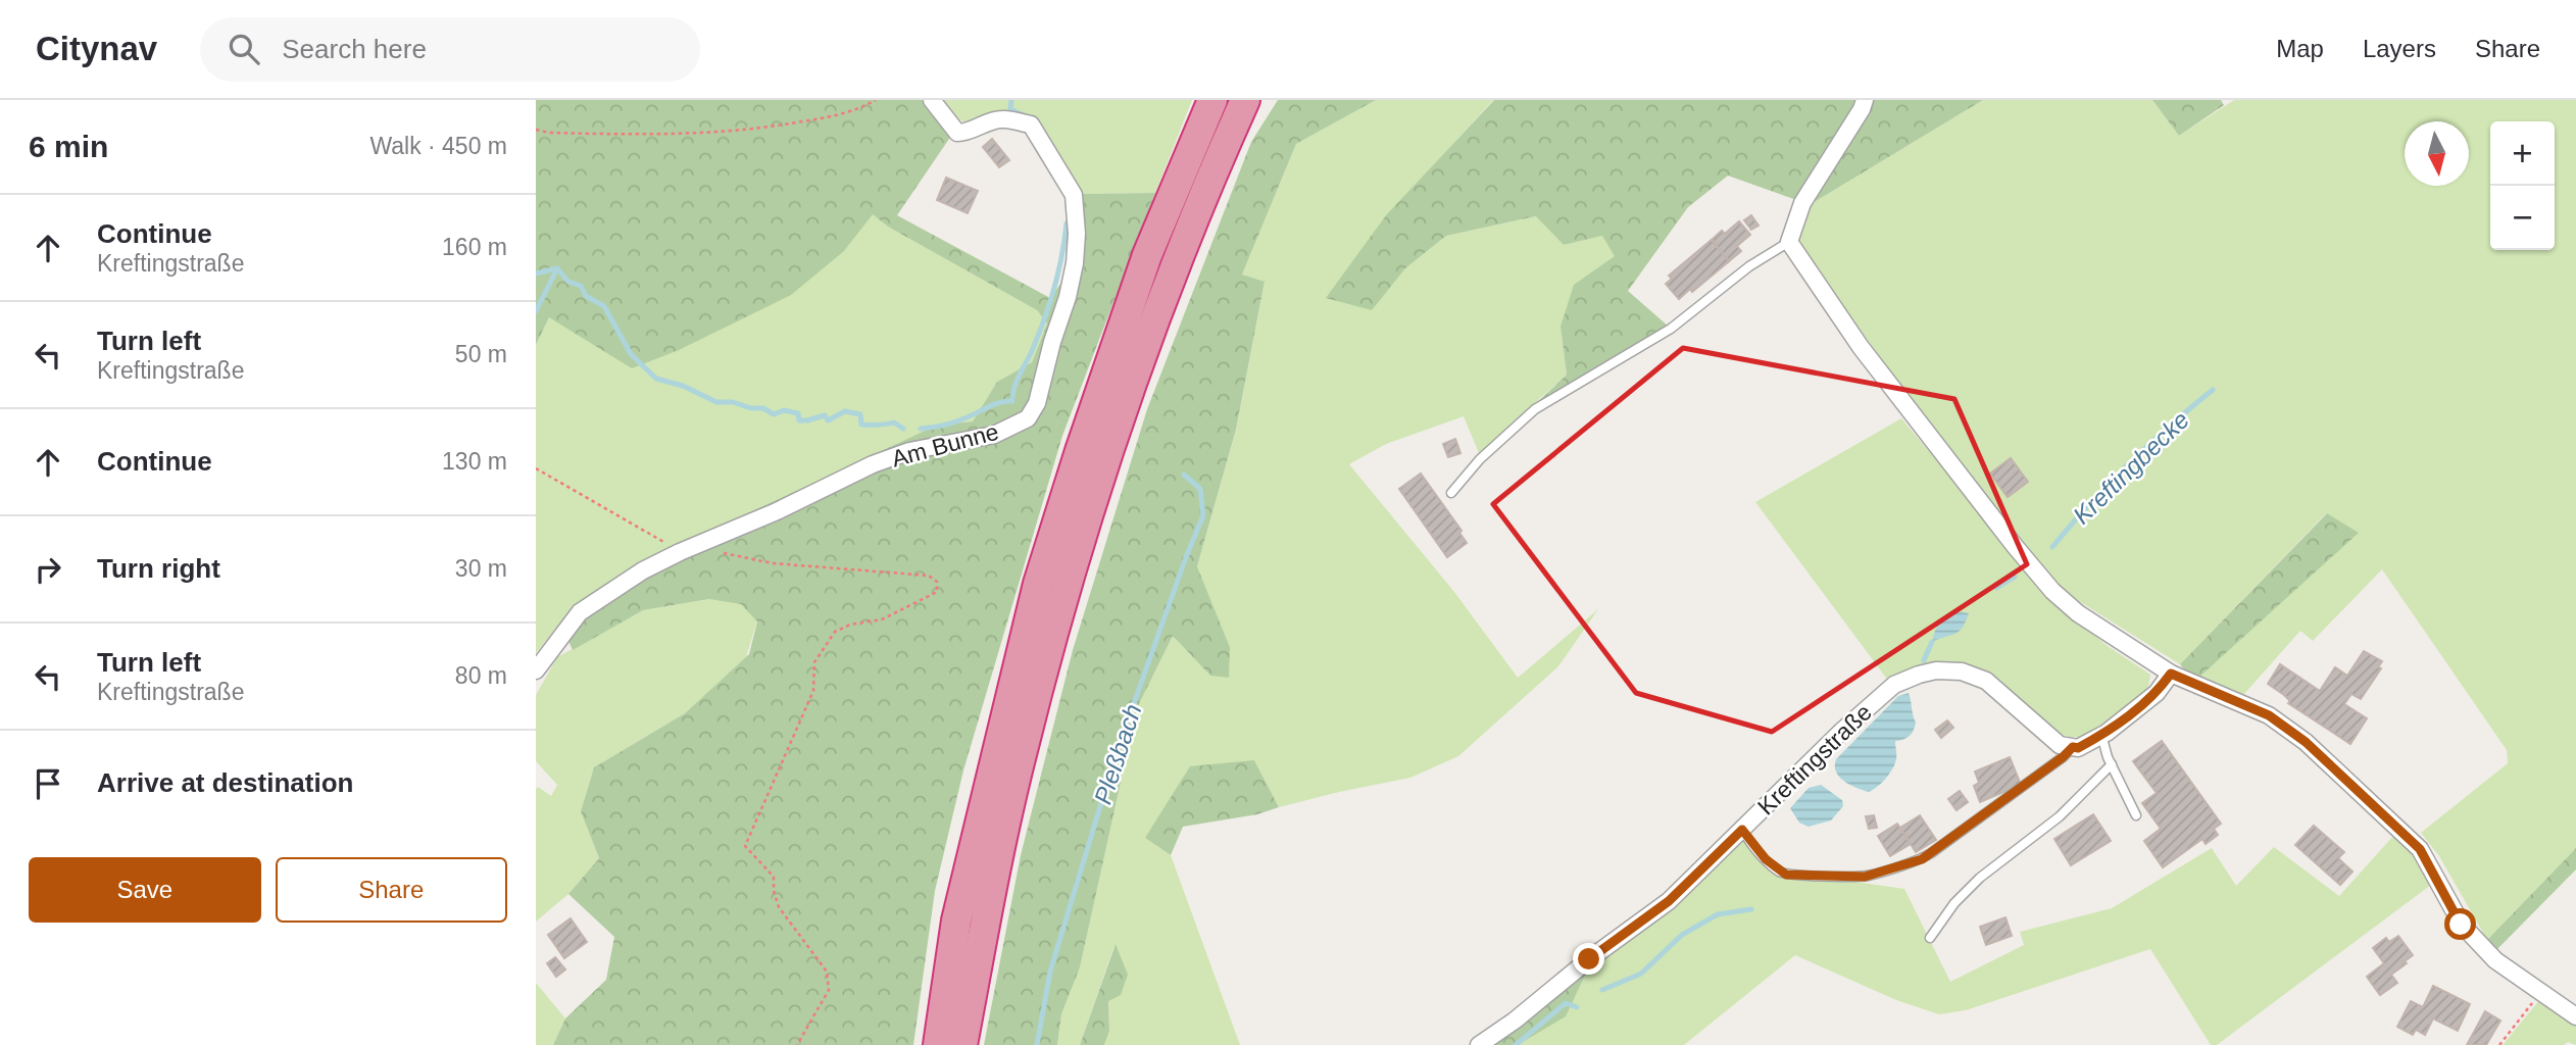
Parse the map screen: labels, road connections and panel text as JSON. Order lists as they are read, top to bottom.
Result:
{
  "streets": {
    "street": ["Am Bunne", "Kreftingstraße"]
  },
  "water": ["Kreftingbecke", "Pleßbach"],
  "north": "bottom",
  "page": {
    "header": "Citynav",
    "search": "Search here",
    "nav": ["Map", "Layers", "Share"],
    "heading": ["6 min", "Walk · 450 m"],
    "map_buttons": ["+", "−"],
    "list": [
      ["Continue", "Kreftingstraße", "160 m"],
      ["Turn left", "Kreftingstraße", "50 m"],
      ["Continue", "130 m"],
      ["Turn right", "30 m"],
      ["Turn left", "Kreftingstraße", "80 m"],
      "Arrive at destination"
    ],
    "buttons": ["Save", "Share"]
  }
}
